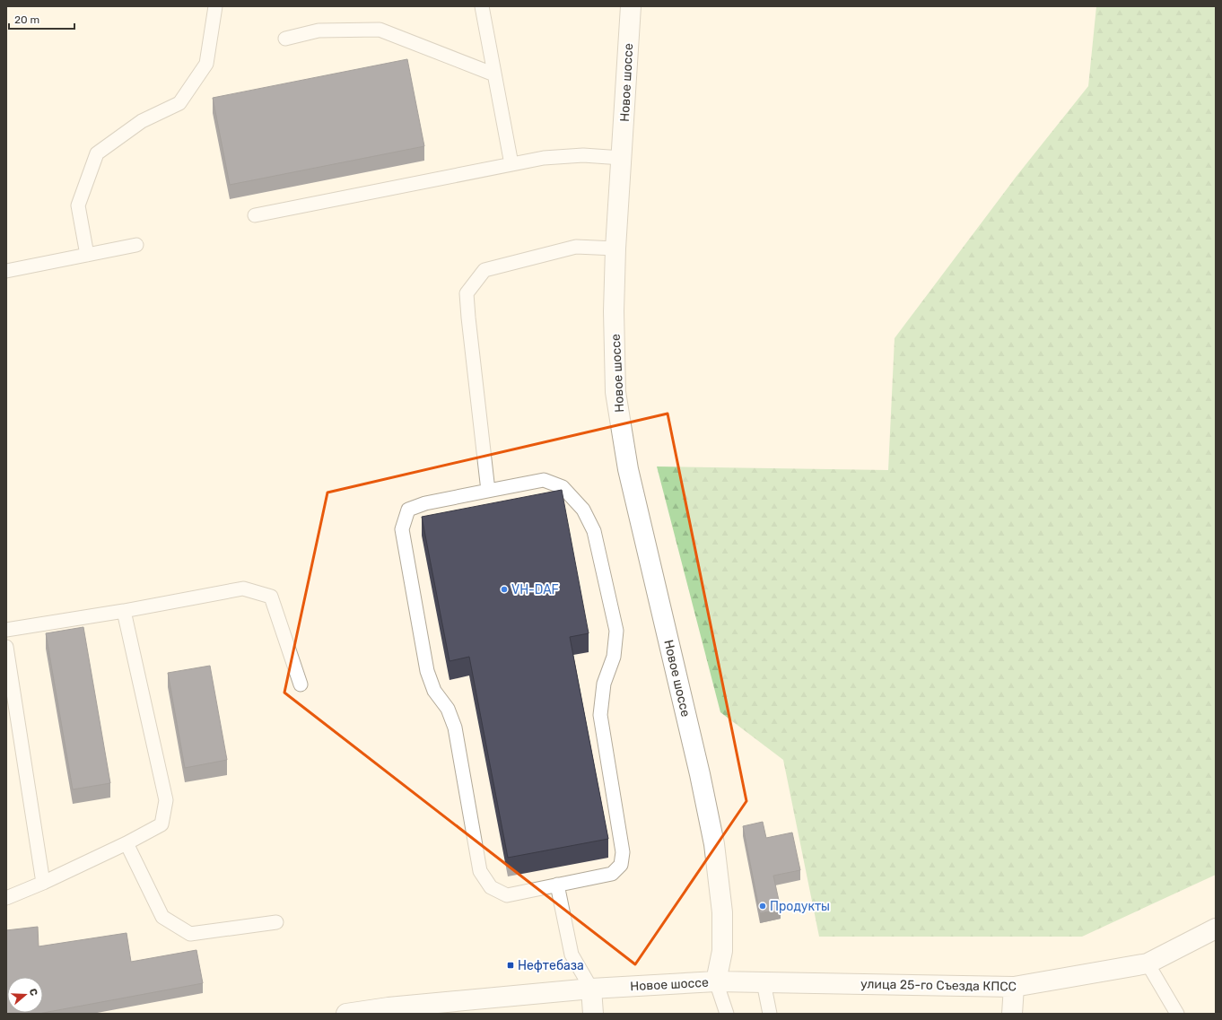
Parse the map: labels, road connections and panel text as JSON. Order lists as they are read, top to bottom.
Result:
{
  "streets": {
    "main road": ["Новое шоссе", "улица 25-го Съезда КПСС"]
  },
  "crossings": [
    ["Новое шоссе", "улица 25-го Съезда КПСС"]
  ],
  "places": {
    "other": ["VH-DAF", "Продукты"],
    "transit": ["Нефтебаза"]
  },
  "scale_bar": "20 m",
  "north": "right"
}
